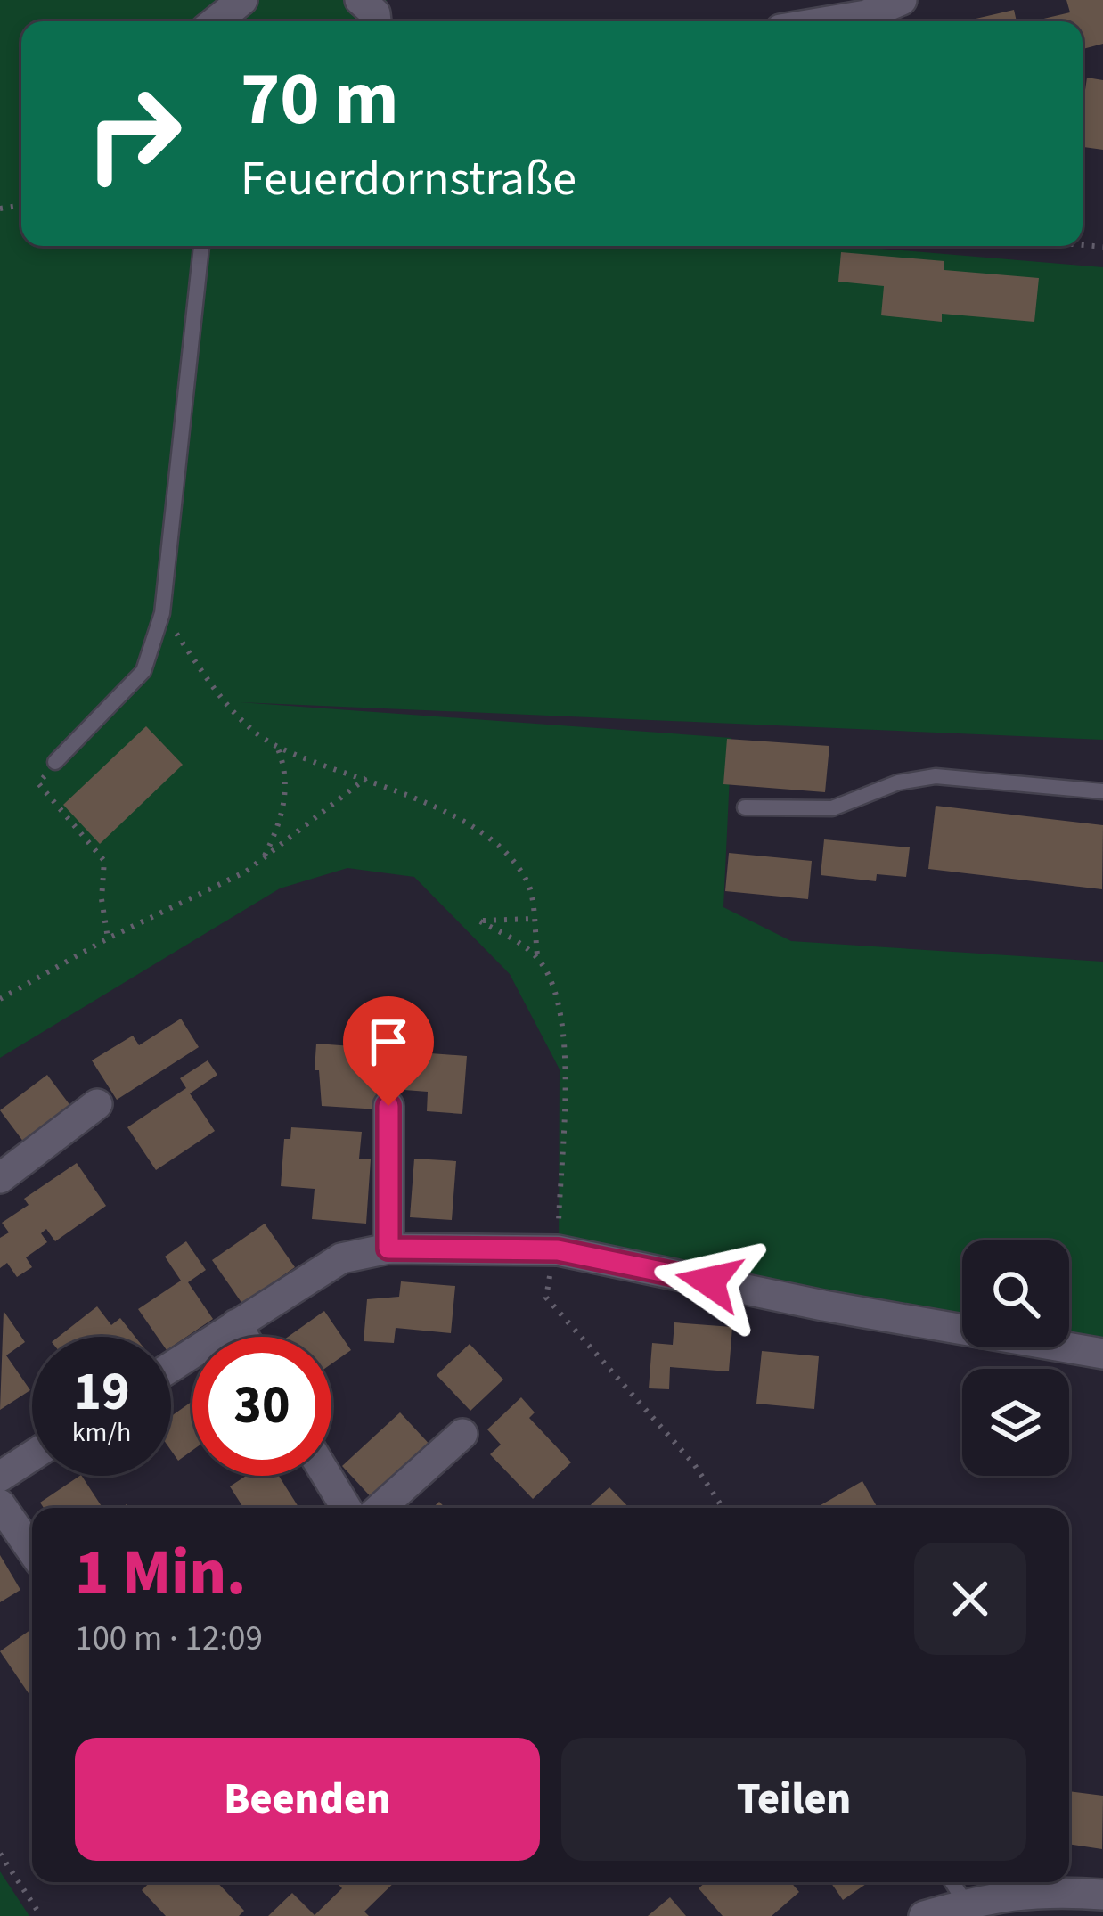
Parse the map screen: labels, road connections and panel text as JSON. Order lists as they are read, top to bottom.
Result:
{
  "page": {
    "turn": ["70 m", "Feuerdornstraße"],
    "speed": "19 km/h",
    "limit": "30",
    "heading": ["1 Min.", "100 m · 12:09"],
    "buttons": ["Beenden", "Teilen"]
  }
}
